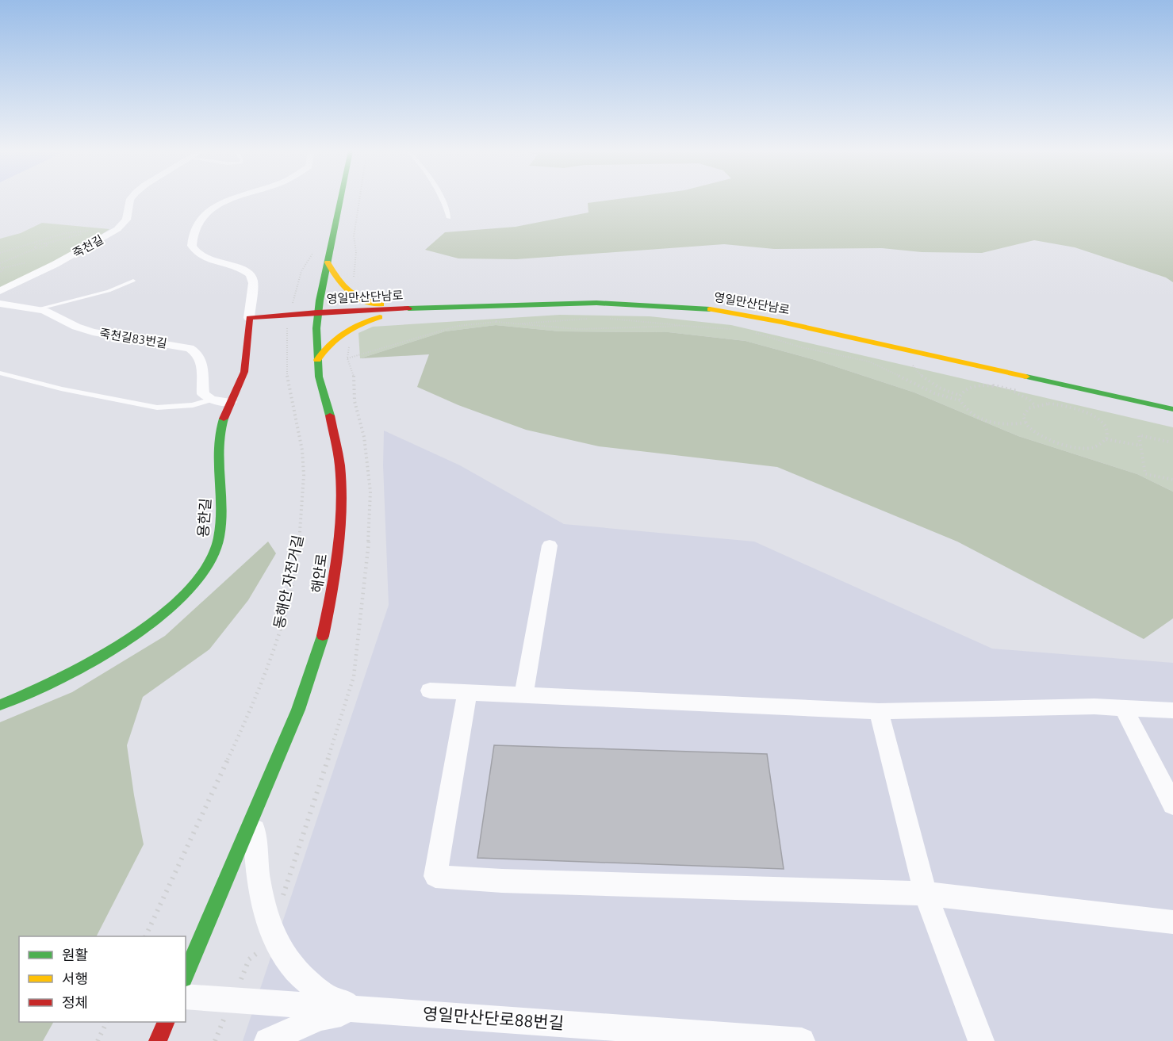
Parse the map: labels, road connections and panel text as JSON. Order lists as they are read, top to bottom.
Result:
{
  "streets": {
    "street": [
      "죽천길",
      "영일만산단남로",
      "죽천길83번길",
      "용한길",
      "해안로",
      "영일만산단로88번길"
    ],
    "path": ["동해안 자전거길"]
  },
  "crossings": [
    ["영일만산단남로", "해안로"]
  ],
  "legend": ["원활", "서행", "정체"]
}
